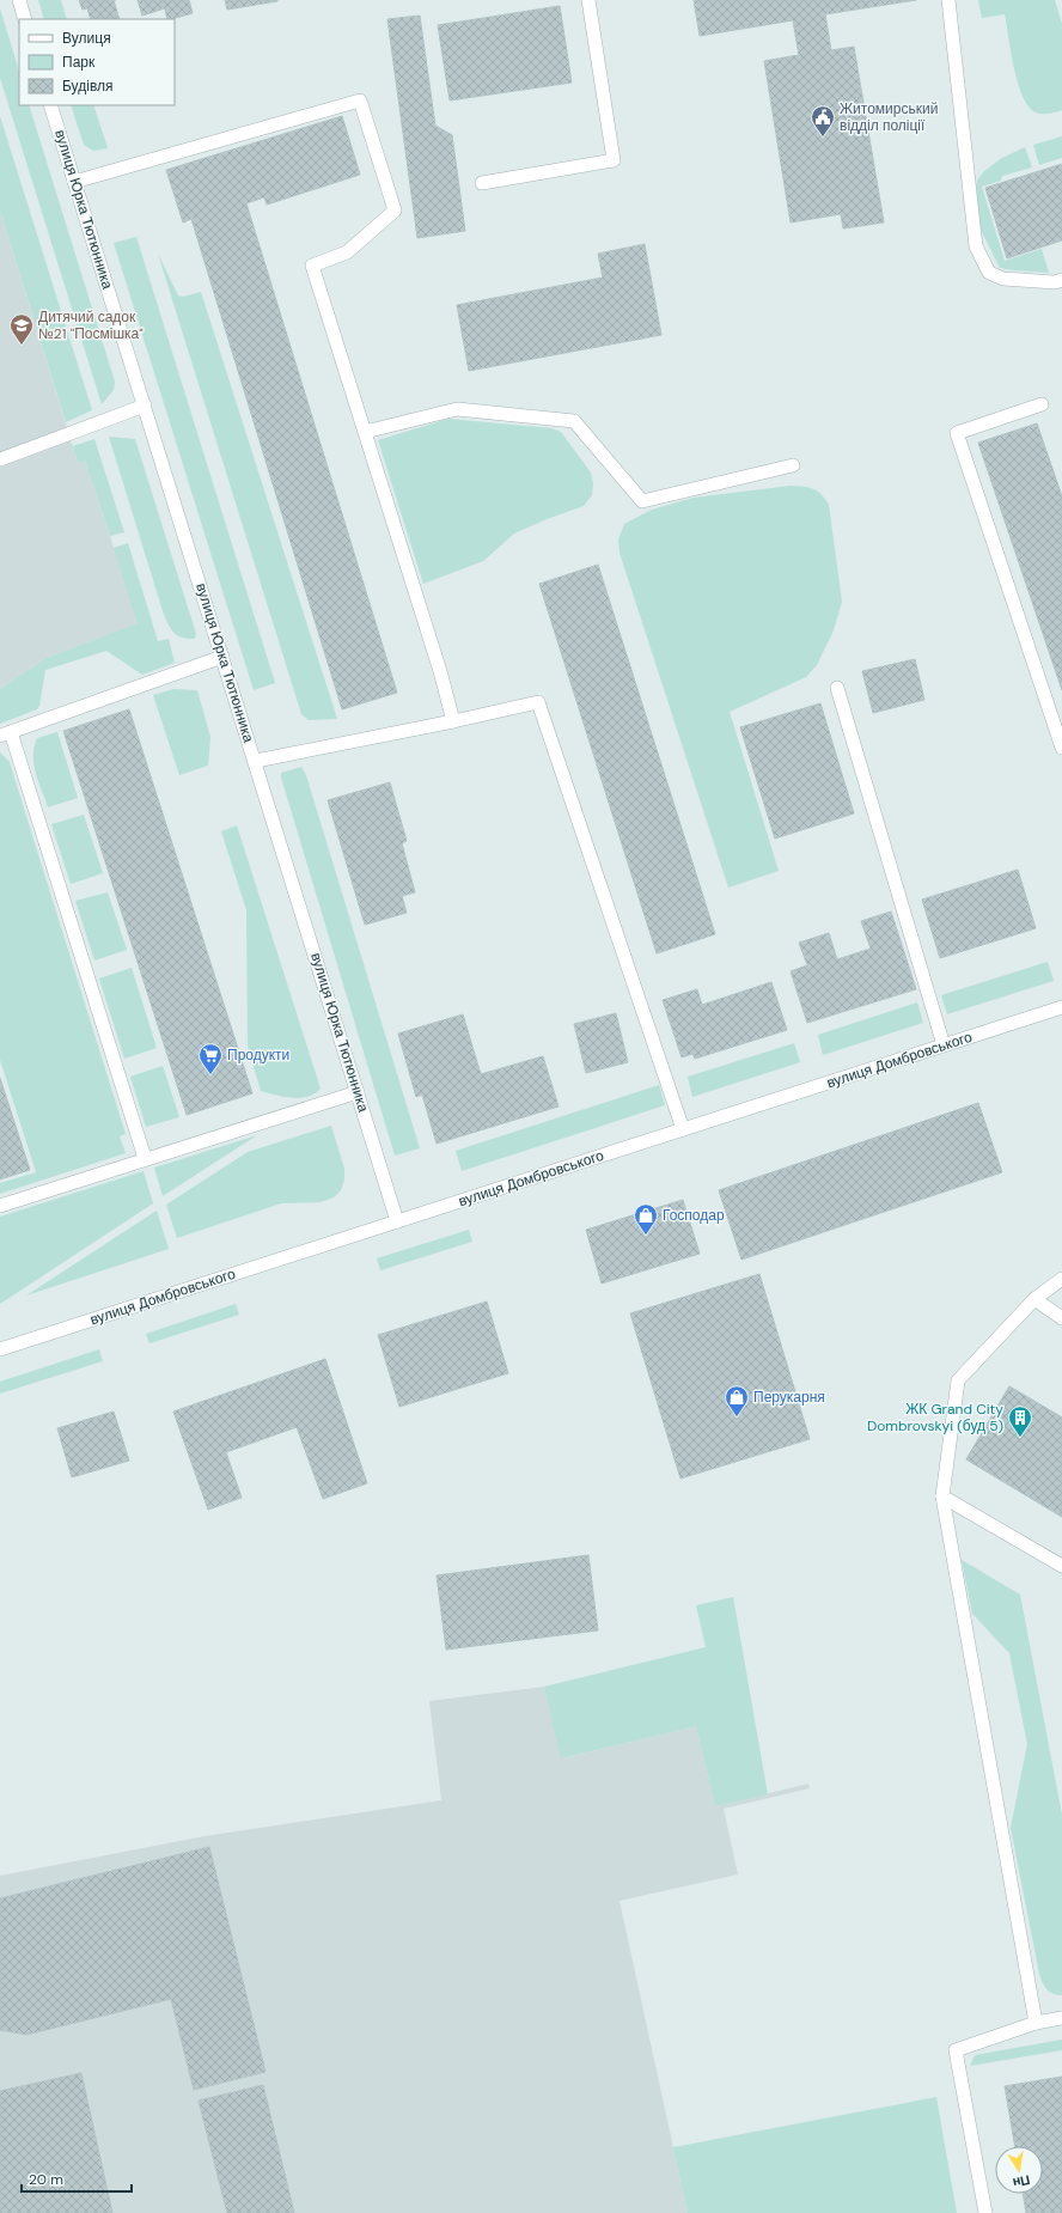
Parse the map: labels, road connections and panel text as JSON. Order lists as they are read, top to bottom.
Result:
{
  "streets": {
    "street": ["вулиця Юрка Тютюнника", "вулиця Домбровського"]
  },
  "crossings": [
    ["вулиця Юрка Тютюнника", "вулиця Домбровського"]
  ],
  "places": {
    "public building": ["Житомирський відділ поліції"],
    "school or university": ["Дитячий садок №21 \"Посмішка\""],
    "supermarket": ["Продукти"],
    "shop": ["Господар", "Перукарня"],
    "building": ["ЖК Grand City Dombrovskyi (буд 5)"]
  },
  "legend": ["Вулиця", "Парк", "Будівля"],
  "scale_bar": "20 m",
  "north": "bottom"
}
